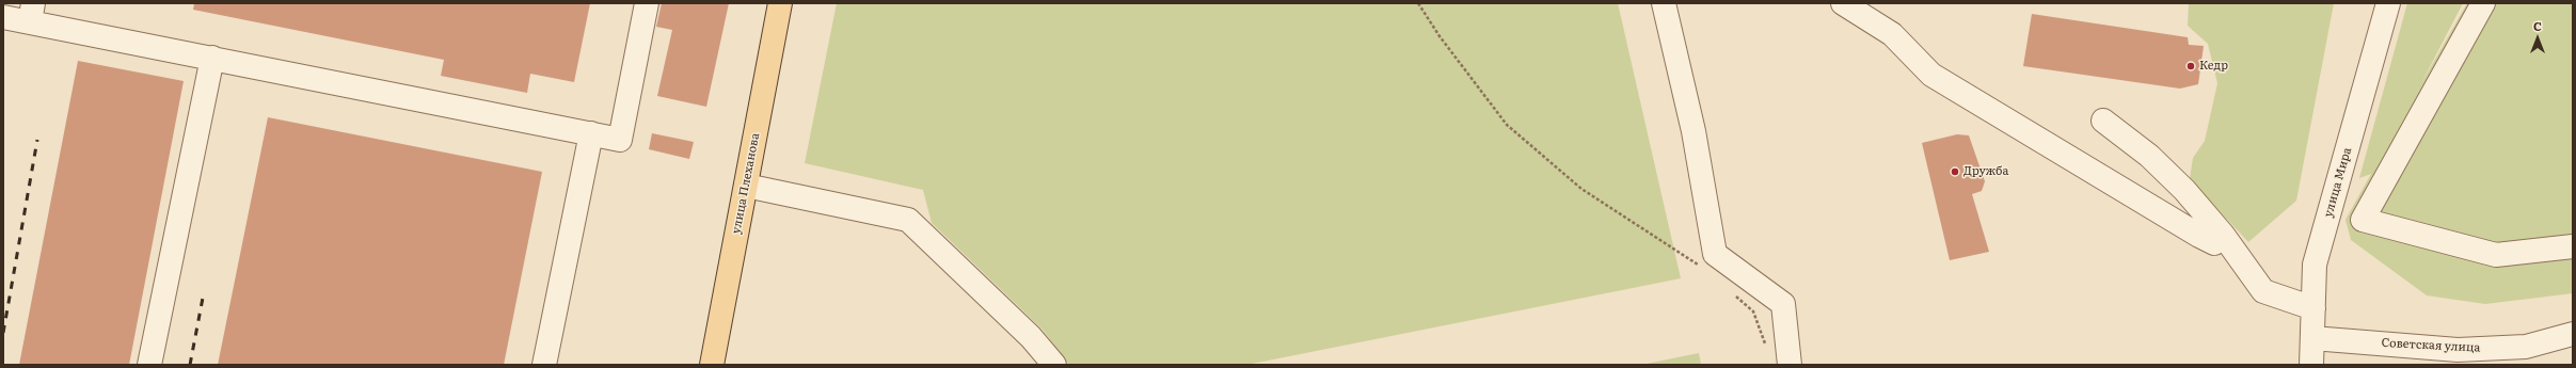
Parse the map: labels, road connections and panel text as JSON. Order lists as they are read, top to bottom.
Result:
{
  "streets": {
    "main road": ["улица Плеханова"],
    "street": ["улица Мира", "Советская улица"]
  },
  "crossings": [
    ["улица Мира", "Советская улица"]
  ],
  "places": ["Кедр", "Дружба"],
  "north": "top"
}
